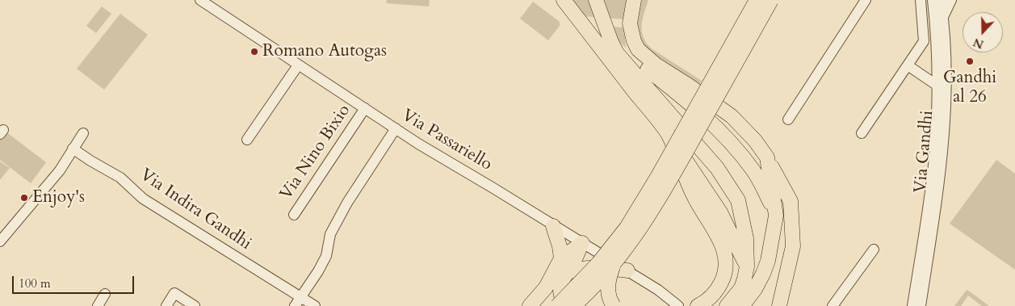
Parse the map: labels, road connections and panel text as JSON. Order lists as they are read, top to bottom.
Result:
{
  "streets": {
    "street": [
      "Via Passariello",
      "Via Gandhi",
      "Via Nino Bixio",
      "Via Indira Gandhi"
    ]
  },
  "crossings": [
    ["Via Passariello", "Via Nino Bixio"]
  ],
  "places": ["Romano Autogas", "Gandhi al 26", "Enjoy's"],
  "scale_bar": "100 m",
  "north": "bottom"
}
